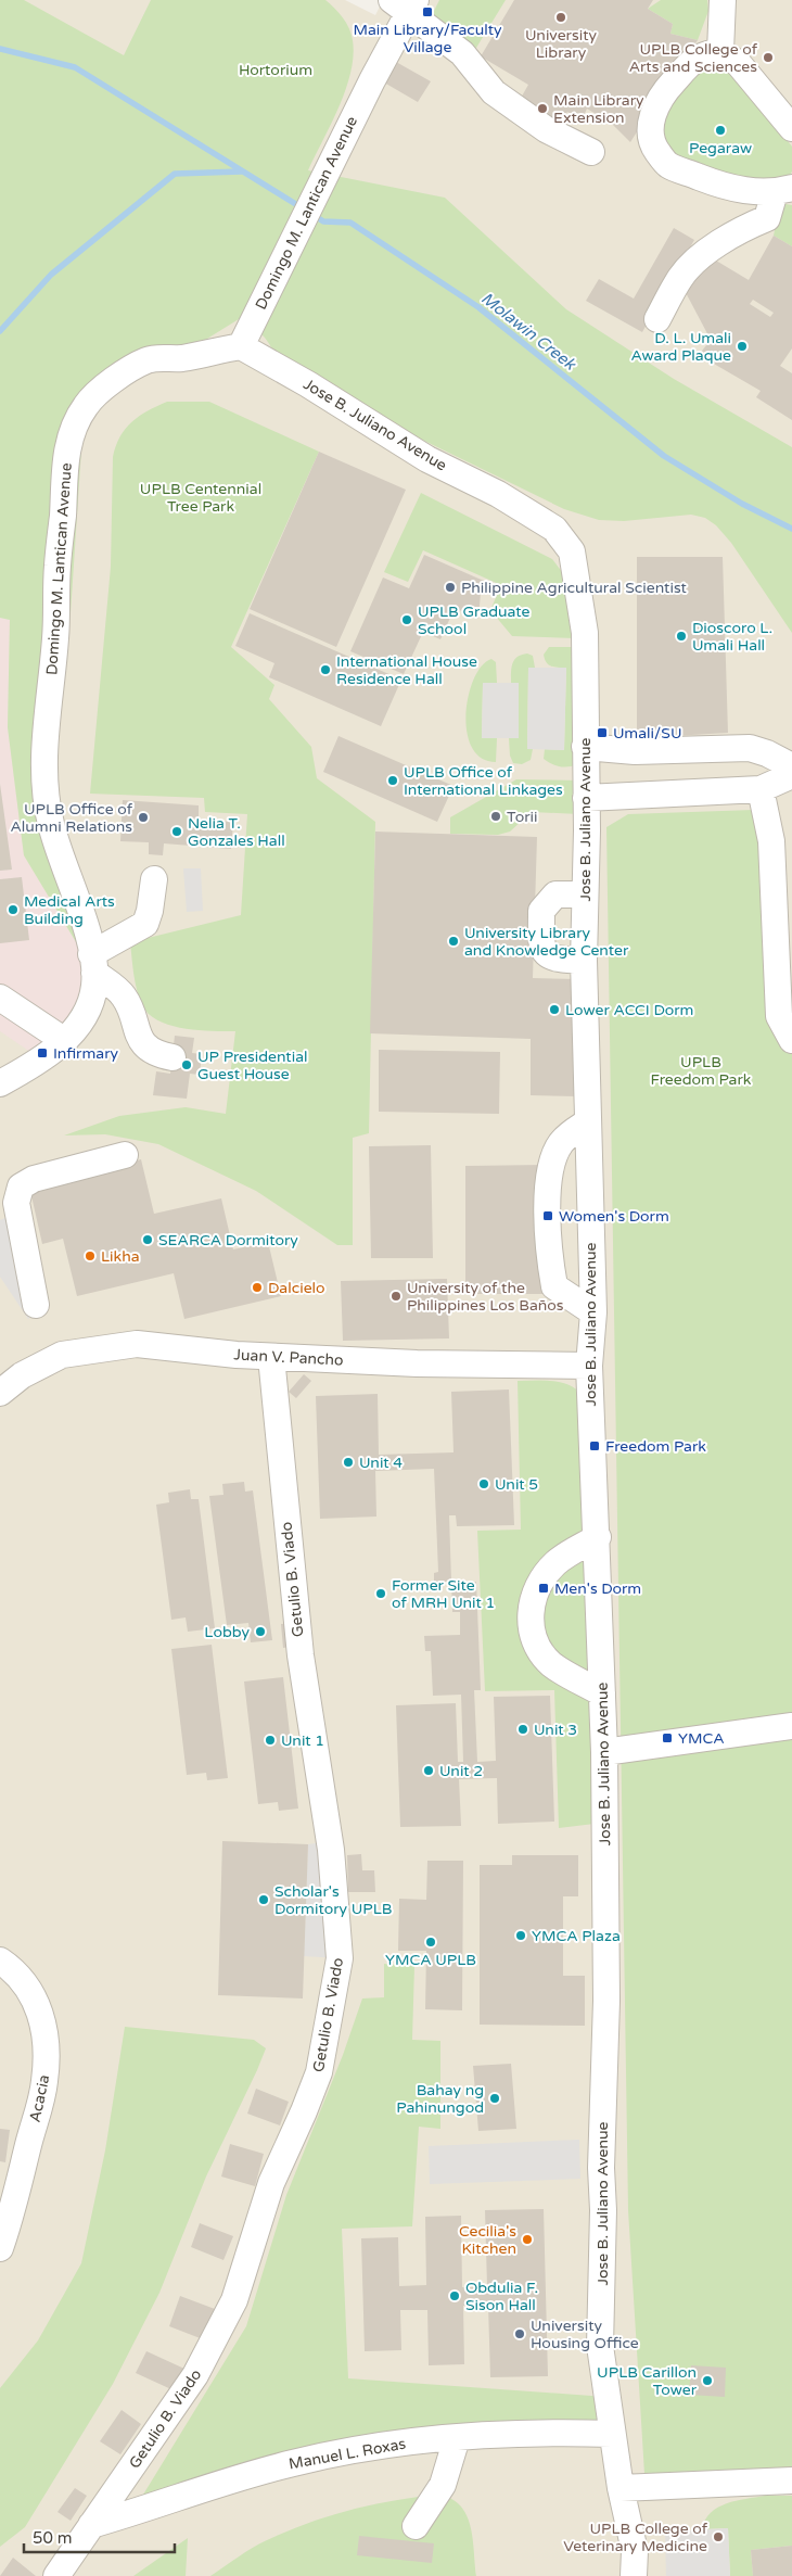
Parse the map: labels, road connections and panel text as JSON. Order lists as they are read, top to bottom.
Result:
{
  "streets": {
    "street": [
      "Domingo M. Lantican Avenue",
      "Jose B. Juliano Avenue",
      "Juan V. Pancho",
      "Getulio B. Viado",
      "Acacia",
      "Manuel L. Roxas"
    ]
  },
  "crossings": [
    ["Domingo M. Lantican Avenue", "Jose B. Juliano Avenue"],
    ["Jose B. Juliano Avenue", "Juan V. Pancho"],
    ["Jose B. Juliano Avenue", "Manuel L. Roxas"],
    ["Juan V. Pancho", "Getulio B. Viado"],
    ["Getulio B. Viado", "Manuel L. Roxas"]
  ],
  "water": ["Molawin Creek"],
  "parks": ["Hortorium", "UPLB Centennial Tree Park", "UPLB Freedom Park"],
  "places": {
    "transit": [
      "Main Library/Faculty Village",
      "Umali/SU",
      "Infirmary",
      "Women's Dorm",
      "Freedom Park",
      "Men's Dorm",
      "YMCA"
    ],
    "other": [
      "University Library",
      "UPLB College of Arts and Sciences",
      "Main Library Extension",
      "Pegaraw",
      "D. L. Umali Award Plaque",
      "Philippine Agricultural Scientist",
      "UPLB Graduate School",
      "Dioscoro L. Umali Hall",
      "International House Residence Hall",
      "UPLB Office of International Linkages",
      "Torii",
      "UPLB Office of Alumni Relations",
      "Nelia T. Gonzales Hall",
      "Medical Arts Building",
      "University Library and Knowledge Center",
      "Lower ACCI Dorm",
      "UP Presidential Guest House",
      "SEARCA Dormitory",
      "Likha",
      "Dalcielo",
      "University of the Philippines Los Baños",
      "Unit 4",
      "Unit 5",
      "Former Site of MRH Unit 1",
      "Lobby",
      "Unit 3",
      "Unit 1",
      "Unit 2",
      "Scholar's Dormitory UPLB",
      "YMCA Plaza",
      "YMCA UPLB",
      "Bahay ng Pahinungod",
      "Cecilia's Kitchen",
      "Obdulia F. Sison Hall",
      "University Housing Office",
      "UPLB Carillon Tower",
      "UPLB College of Veterinary Medicine"
    ]
  },
  "scale_bar": "50 m"
}
